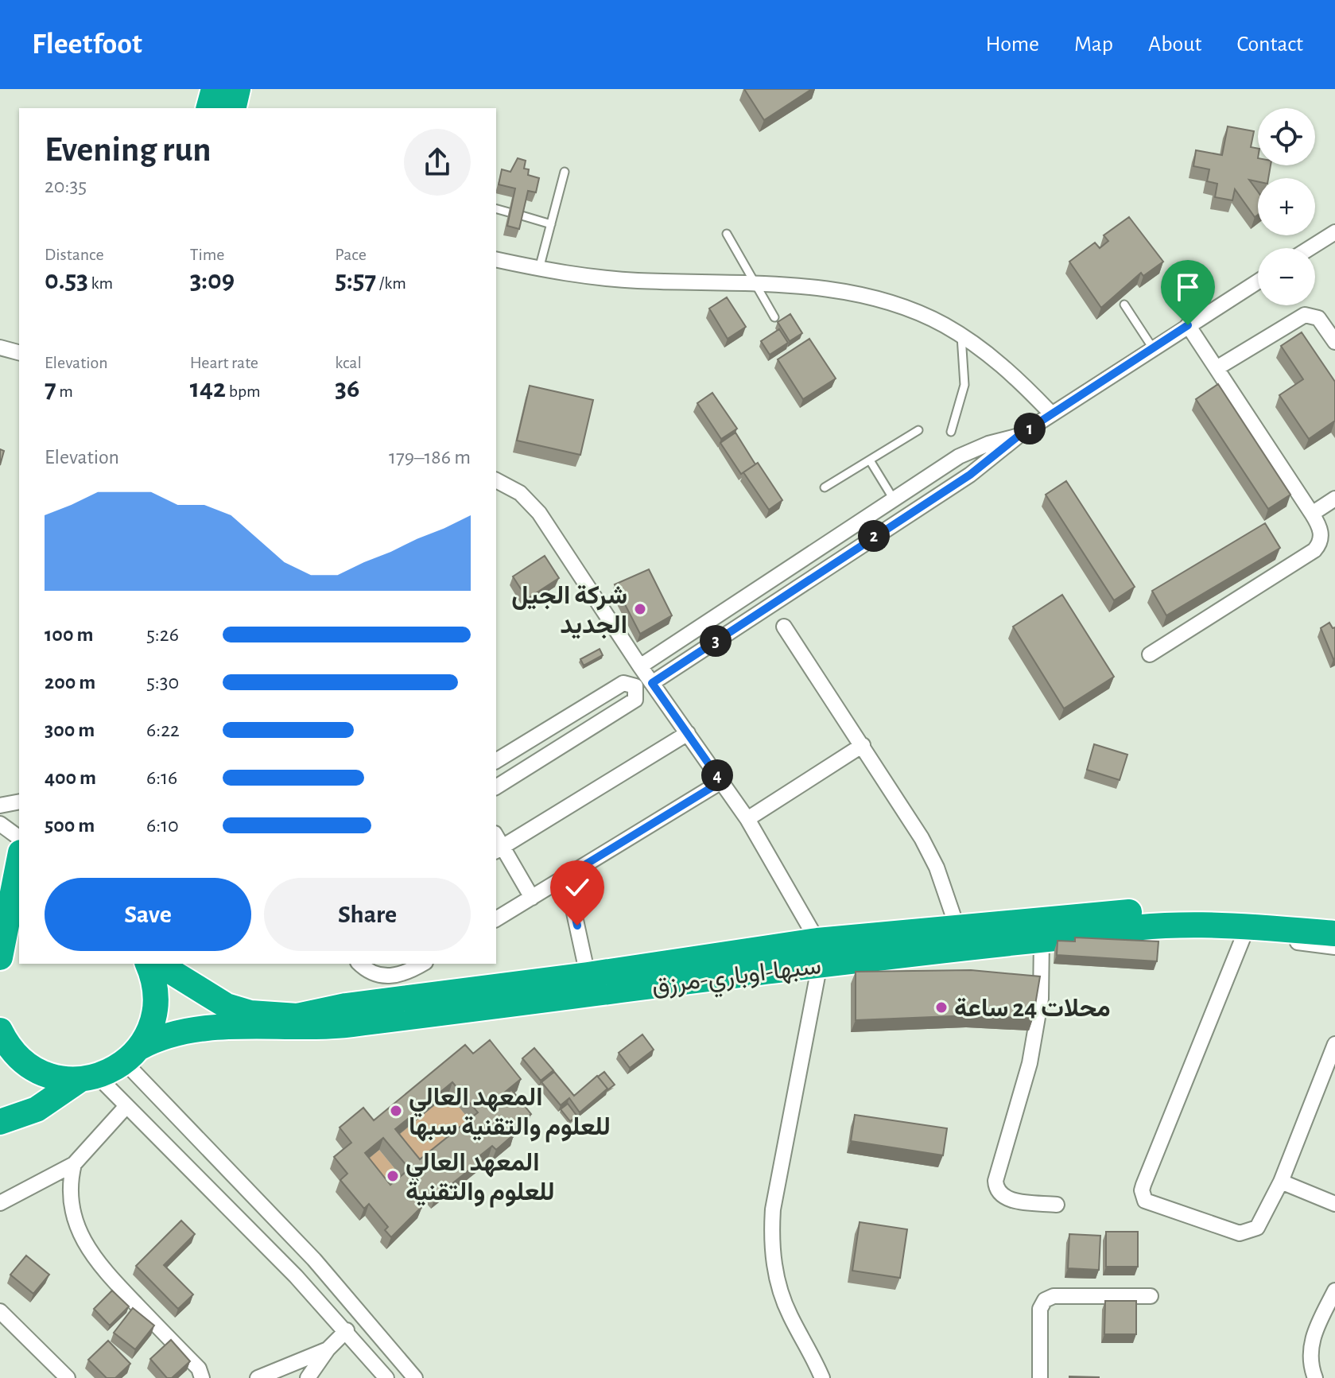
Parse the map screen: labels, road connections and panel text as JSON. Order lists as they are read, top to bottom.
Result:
{
  "streets": {
    "highway": ["سبها-اوباري-مرزق"]
  },
  "places": [
    "شركة الجيل الجديد",
    "محلات 24 ساعة",
    "المعهد العالي للعلوم والتقنية سبها",
    "المعهد العالي للعلوم والتقنية"
  ],
  "page": {
    "header": "Fleetfoot",
    "nav": [
      "Home",
      "Map",
      "About",
      "Contact"
    ],
    "map_buttons": ["+", "−"],
    "heading": ["Evening run", "20:35"],
    "stats": [
      ["Distance", "0.53 km"],
      ["Time", "3:09"],
      ["Pace", "5:57 /km"],
      ["Elevation", "7 m"],
      ["Heart rate", "142 bpm"],
      ["kcal", "36"]
    ],
    "pins": [
      "1",
      "2",
      "3",
      "4"
    ],
    "chart": ["Elevation", "179–186 m"],
    "list": [
      {
        "name": "100 m",
        "note": "5:26"
      },
      {
        "name": "200 m",
        "note": "5:30"
      },
      {
        "name": "300 m",
        "note": "6:22"
      },
      {
        "name": "400 m",
        "note": "6:16"
      },
      {
        "name": "500 m",
        "note": "6:10"
      }
    ],
    "buttons": ["Save", "Share"]
  }
}
